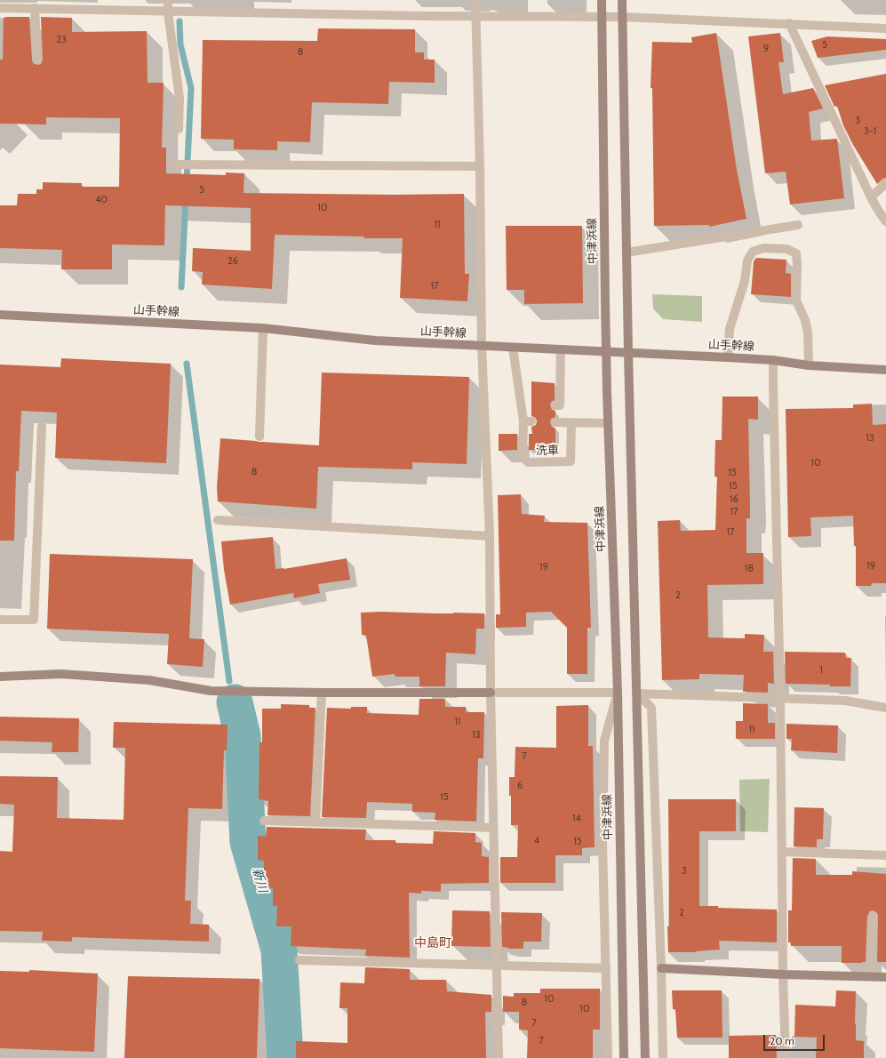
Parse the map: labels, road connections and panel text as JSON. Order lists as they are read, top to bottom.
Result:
{
  "streets": {
    "street": ["中津浜線", "山手幹線", "洗車"]
  },
  "crossings": [
    ["中津浜線", "山手幹線"]
  ],
  "districts": ["中島町"],
  "water": ["新川"],
  "house_numbers": [
    "23",
    "5",
    "9",
    "8",
    "3",
    "3-1",
    "5",
    "40",
    "10",
    "11",
    "26",
    "17",
    "13",
    "10",
    "8",
    "15",
    "15",
    "16",
    "17",
    "17",
    "19",
    "19",
    "18",
    "2",
    "1",
    "11",
    "11",
    "13",
    "7",
    "6",
    "15",
    "14",
    "4",
    "15",
    "3",
    "2",
    "10",
    "8",
    "10",
    "7",
    "7"
  ],
  "scale_bar": "20 m"
}
